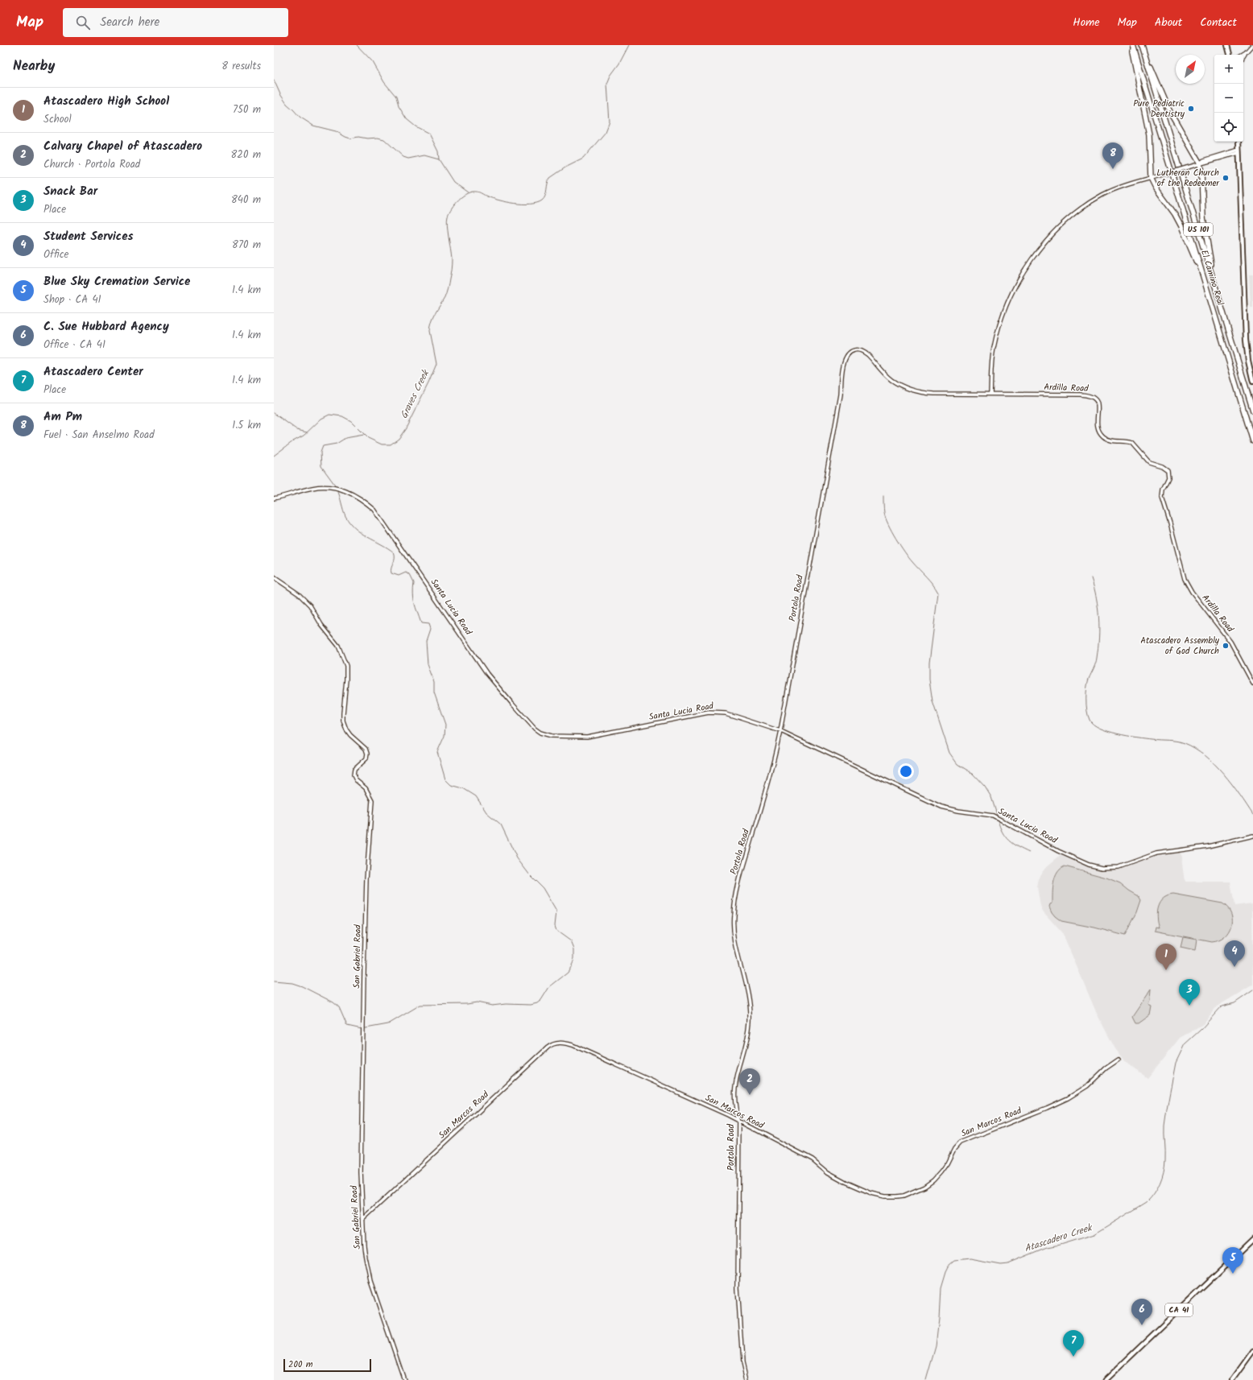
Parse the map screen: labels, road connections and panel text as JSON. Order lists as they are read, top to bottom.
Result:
{
  "streets": {
    "highway": ["US 101", "El Camino Real"],
    "main road": ["CA 41"],
    "street": [
      "Ardilla Road",
      "Portola Road",
      "Santa Lucia Road",
      "San Gabriel Road",
      "San Marcos Road"
    ]
  },
  "crossings": [
    ["Ardilla Road", "Portola Road"],
    ["Portola Road", "Santa Lucia Road"],
    ["Portola Road", "San Marcos Road"],
    ["San Gabriel Road", "San Marcos Road"]
  ],
  "water": ["Graves Creek", "Atascadero Creek"],
  "places": ["Pure Pediatric Dentistry", "Lutheran Church of the Redeemer", "Atascadero Assembly of God Church"],
  "scale_bar": "200 m",
  "north": "top right",
  "page": {
    "header": "Map",
    "search": "Search here",
    "nav": [
      "Home",
      "Map",
      "About",
      "Contact"
    ],
    "heading": ["Nearby", "8 results"],
    "map_buttons": ["+", "−"],
    "list": [
      {
        "mark": "1",
        "name": "Atascadero High School",
        "note": "School",
        "value": "750 m"
      },
      {
        "mark": "2",
        "name": "Calvary Chapel of Atascadero",
        "note": "Church · Portola Road",
        "value": "820 m"
      },
      {
        "mark": "3",
        "name": "Snack Bar",
        "note": "Place",
        "value": "840 m"
      },
      {
        "mark": "4",
        "name": "Student Services",
        "note": "Office",
        "value": "870 m"
      },
      {
        "mark": "5",
        "name": "Blue Sky Cremation Service",
        "note": "Shop · CA 41",
        "value": "1.4 km"
      },
      {
        "mark": "6",
        "name": "C. Sue Hubbard Agency",
        "note": "Office · CA 41",
        "value": "1.4 km"
      },
      {
        "mark": "7",
        "name": "Atascadero Center",
        "note": "Place",
        "value": "1.4 km"
      },
      {
        "mark": "8",
        "name": "Am Pm",
        "note": "Fuel · San Anselmo Road",
        "value": "1.5 km"
      }
    ],
    "pins": [
      "8",
      "4",
      "1",
      "3",
      "2",
      "5",
      "6",
      "7"
    ],
    "scale": "200 m"
  }
}
